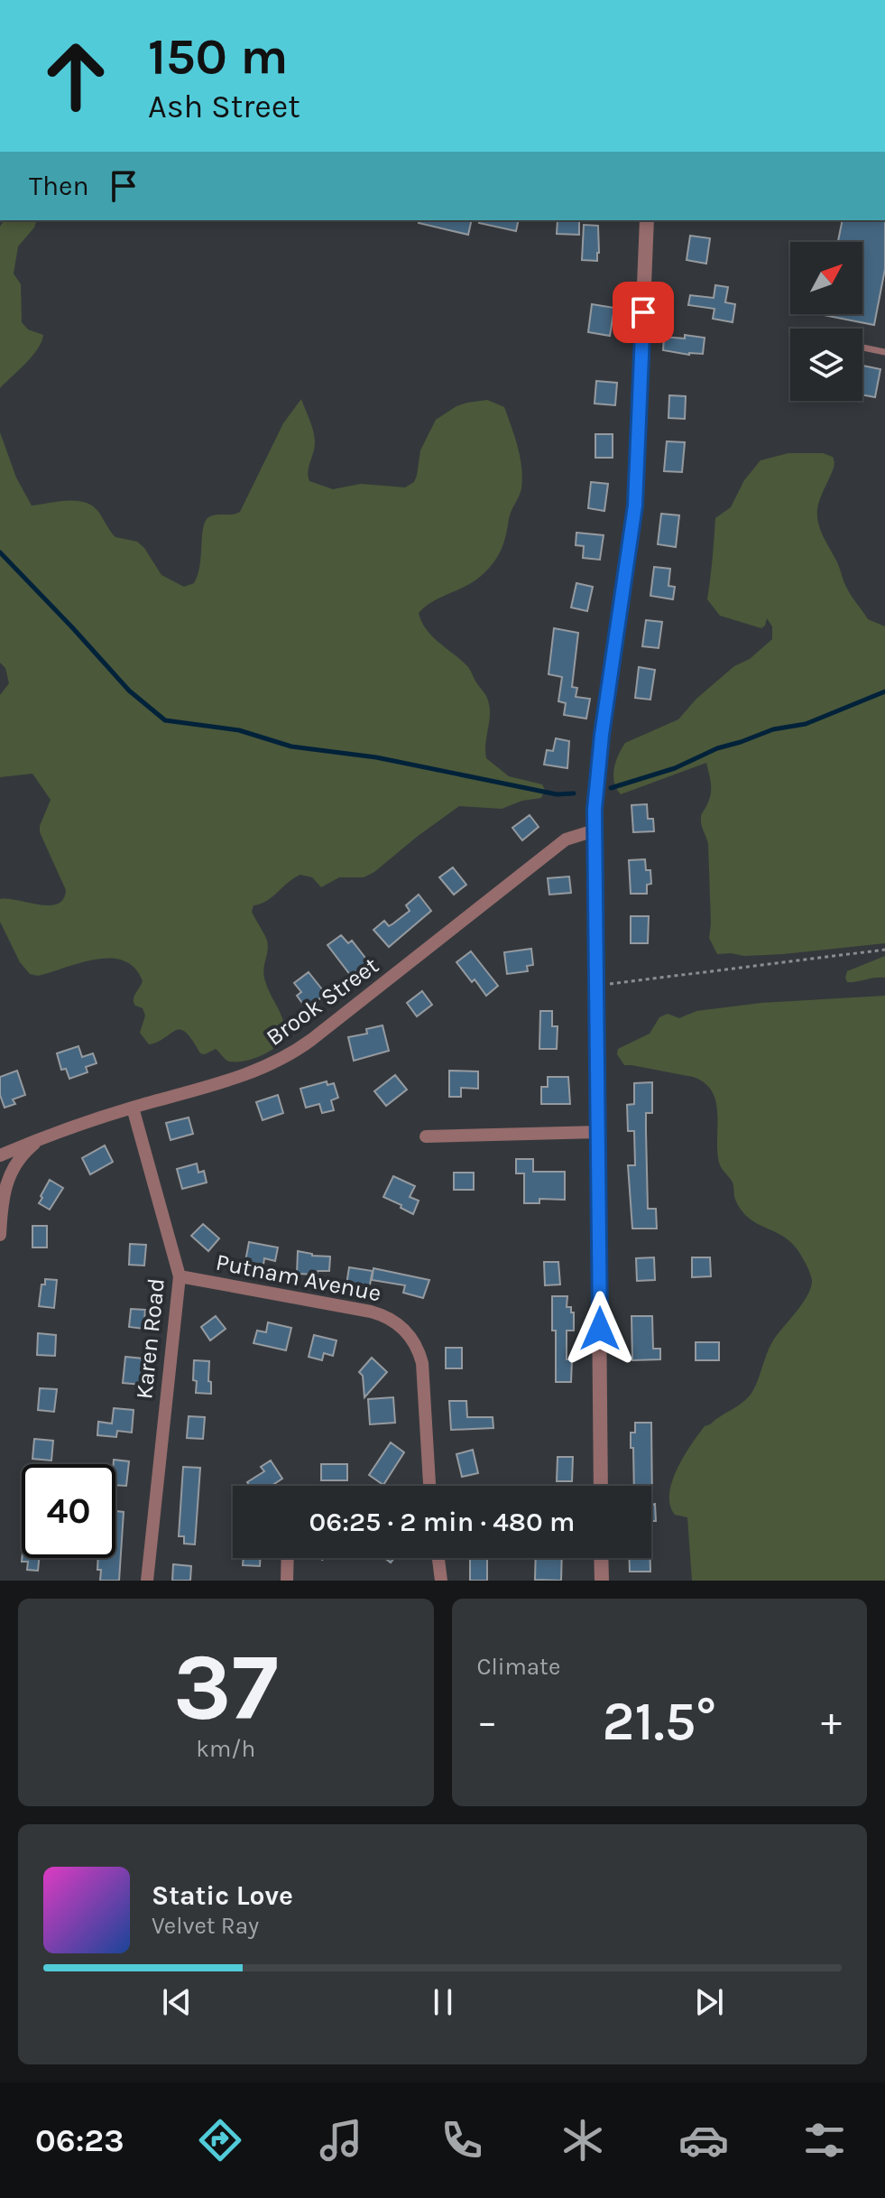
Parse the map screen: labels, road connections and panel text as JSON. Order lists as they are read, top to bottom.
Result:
{
  "streets": {
    "street": ["Brook Street", "Putnam Avenue", "Karen Road"]
  },
  "crossings": [
    ["Brook Street", "Karen Road"],
    ["Putnam Avenue", "Karen Road"]
  ],
  "north": "top right",
  "page": {
    "turn": ["150 m", "Ash Street"],
    "then": "Then",
    "limit": "40",
    "trip": "06:25 · 2 min · 480 m",
    "tile": [
      ["37", "km/h"],
      "Climate"
    ],
    "heat": ["−", "21.5°", "+"],
    "song": ["Static Love", "Velvet Ray"],
    "tabs": "06:23"
  }
}
